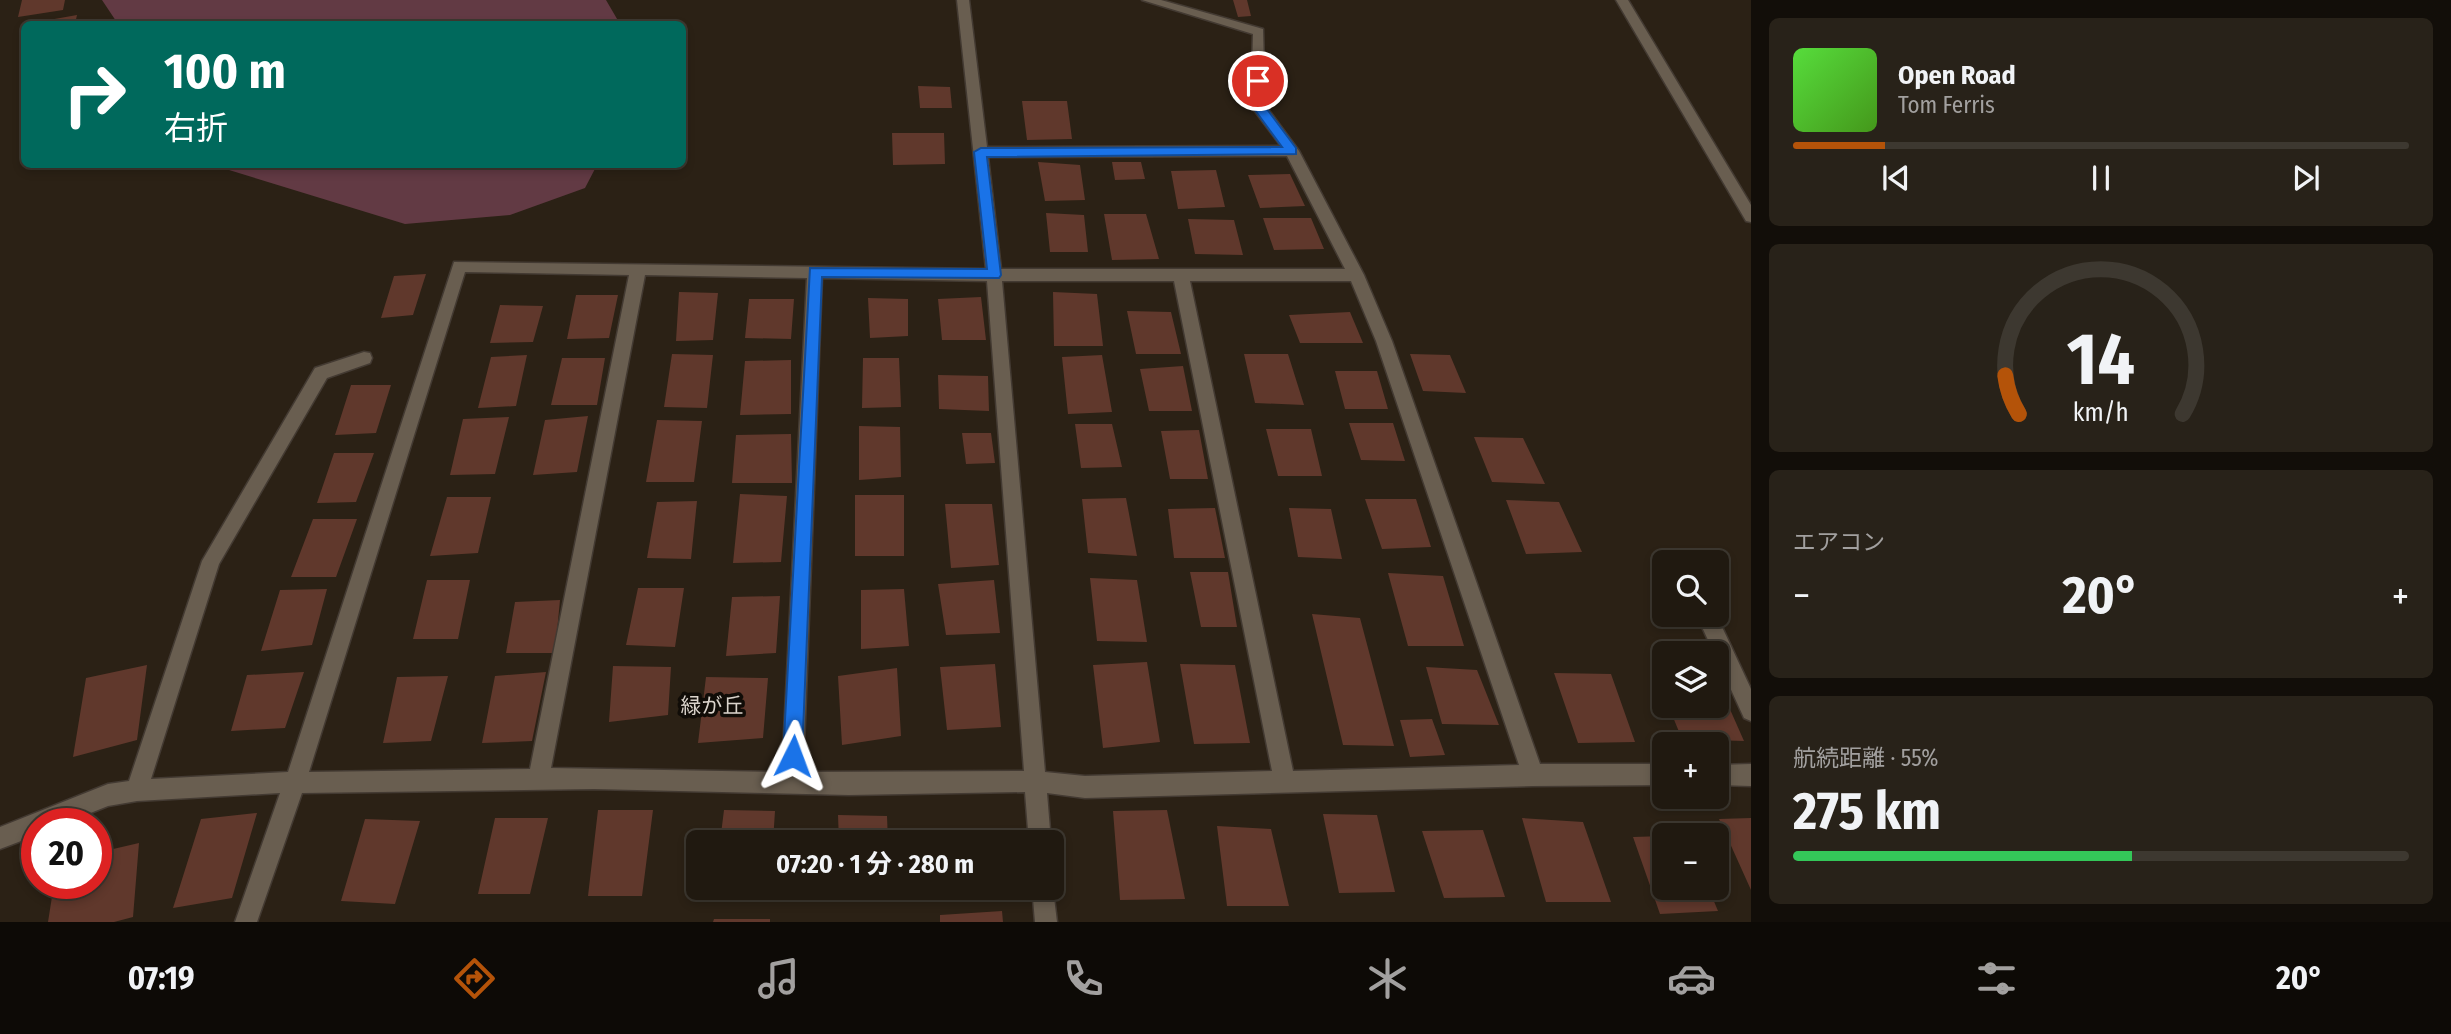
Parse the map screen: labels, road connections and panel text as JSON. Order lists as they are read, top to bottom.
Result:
{
  "districts": ["緑が丘"],
  "page": {
    "turn": ["100 m", "右折"],
    "song": ["Open Road", "Tom Ferris"],
    "tile": [
      "エアコン",
      ["航続距離 · 55%", "275 km"]
    ],
    "map_buttons": ["+", "−"],
    "heat": ["−", "20°", "+"],
    "limit": "20",
    "trip": "07:20 · 1 分 · 280 m",
    "tabs": ["07:19", "20°"],
    "gauge": ["14", "km/h"]
  }
}
